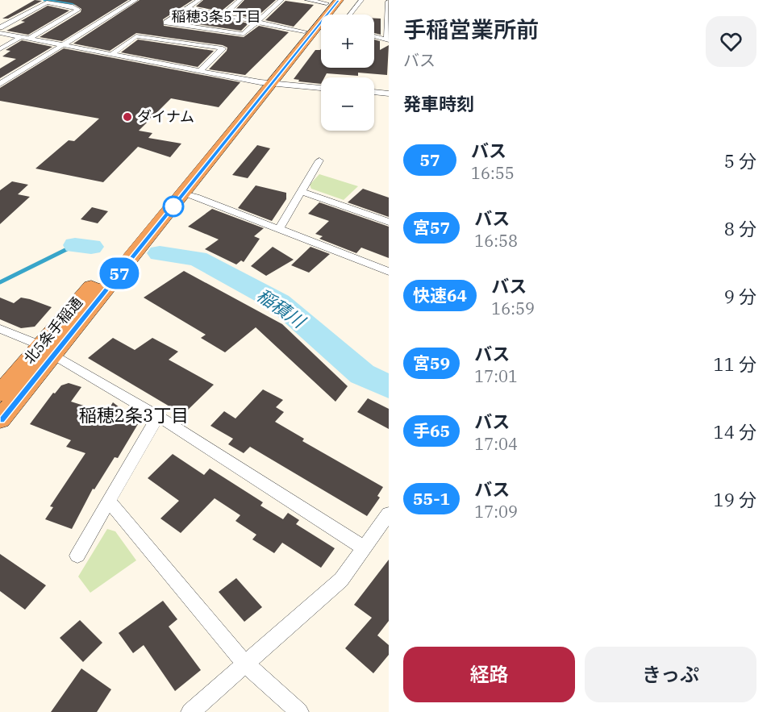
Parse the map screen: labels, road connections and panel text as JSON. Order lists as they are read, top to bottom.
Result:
{
  "streets": {
    "highway": ["北5条手稲通"]
  },
  "districts": ["稲穂3条5丁目", "稲穂2条3丁目"],
  "water": ["稲積川"],
  "places": ["ダイナム"],
  "lines": ["bus line 57"],
  "page": {
    "on_map": "57",
    "heading": [
      ["手稲営業所前", "バス"],
      "発車時刻"
    ],
    "map_buttons": ["+", "−"],
    "list": [
      {
        "mark": "57",
        "name": "バス",
        "note": "16:55",
        "value": "5 分"
      },
      {
        "mark": "宮57",
        "name": "バス",
        "note": "16:58",
        "value": "8 分"
      },
      {
        "mark": "快速64",
        "name": "バス",
        "note": "16:59",
        "value": "9 分"
      },
      {
        "mark": "宮59",
        "name": "バス",
        "note": "17:01",
        "value": "11 分"
      },
      {
        "mark": "手65",
        "name": "バス",
        "note": "17:04",
        "value": "14 分"
      },
      {
        "mark": "55-1",
        "name": "バス",
        "note": "17:09",
        "value": "19 分"
      }
    ],
    "buttons": ["経路", "きっぷ"]
  }
}
